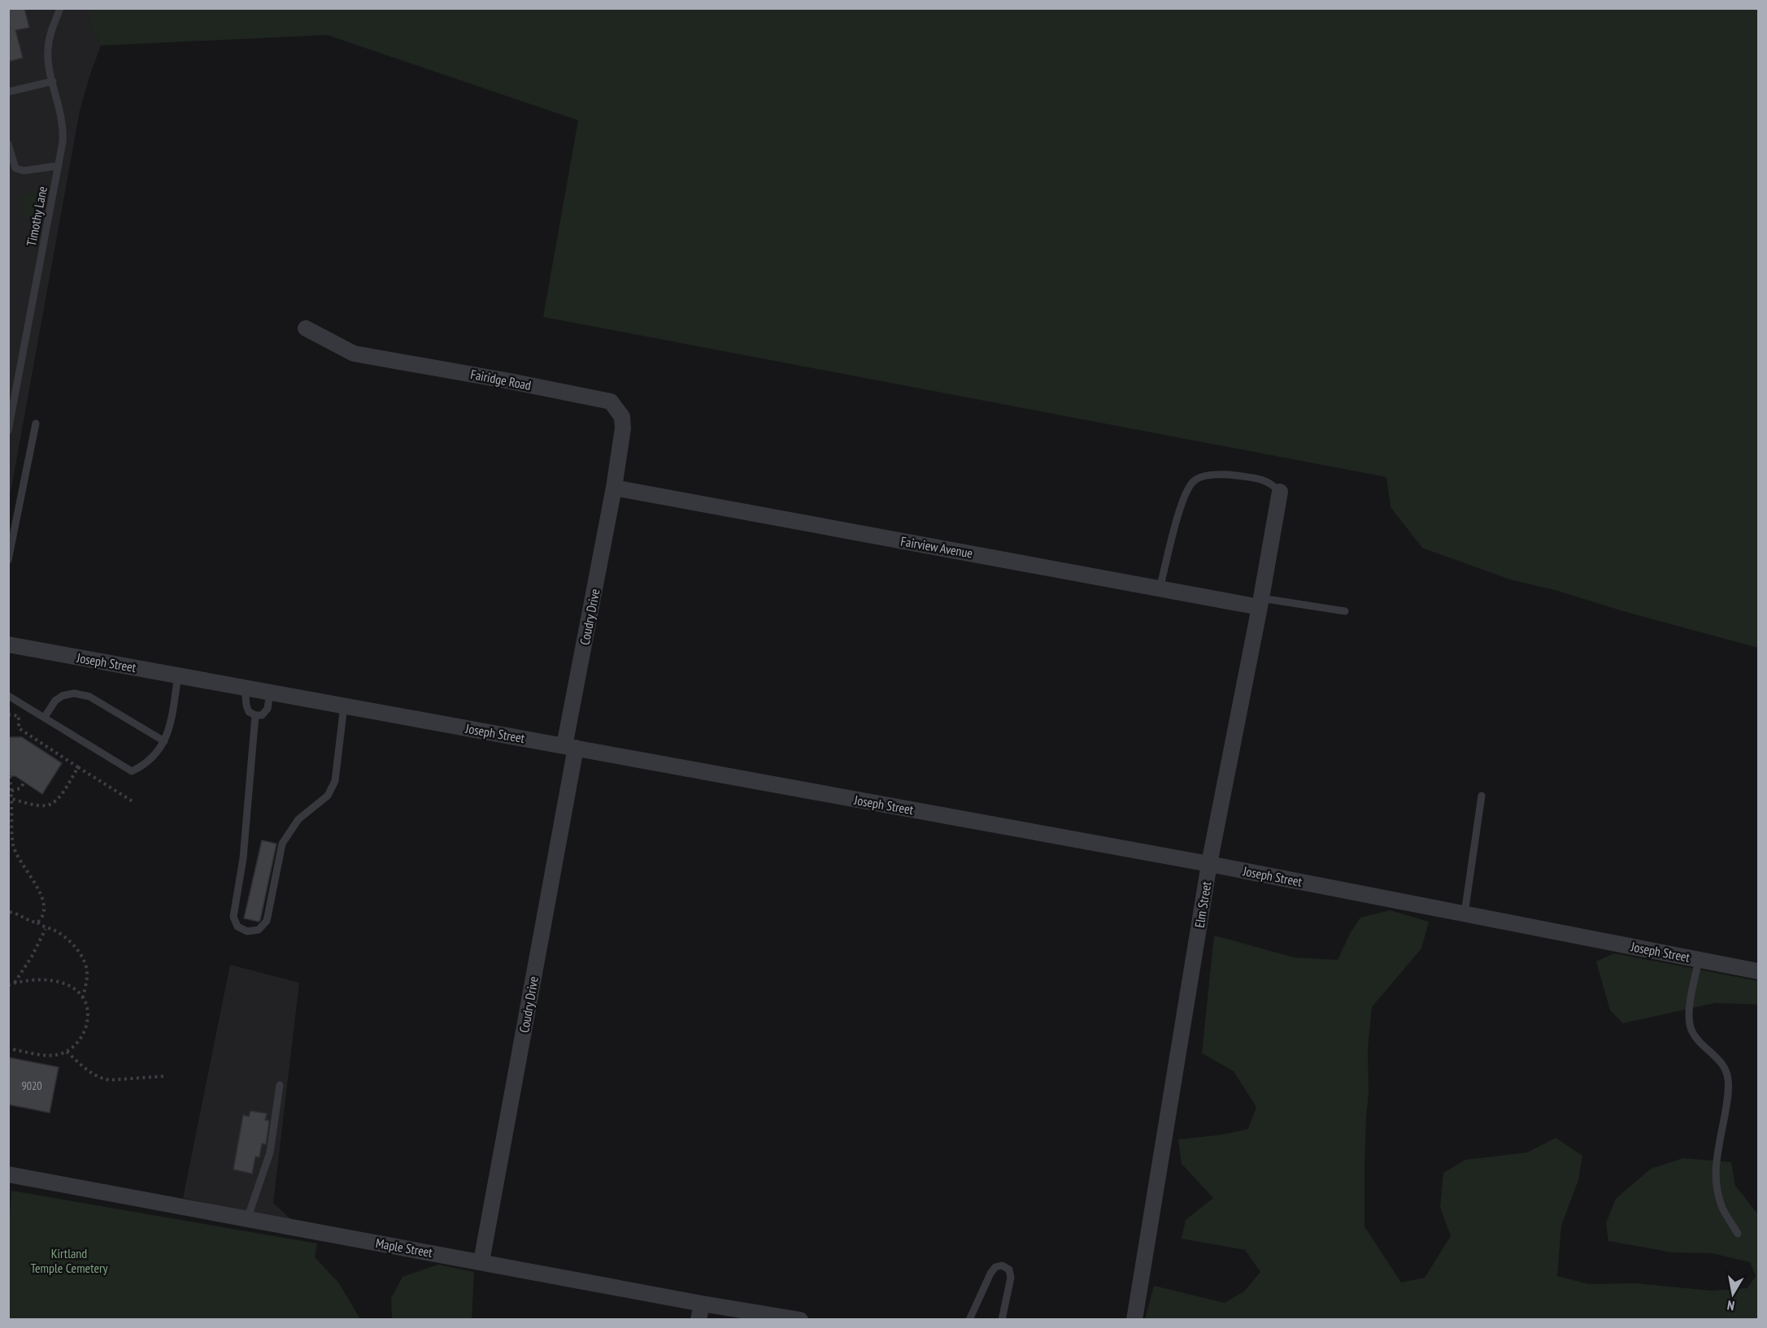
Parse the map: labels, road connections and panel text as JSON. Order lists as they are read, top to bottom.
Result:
{
  "streets": {
    "street": [
      "Fairidge Road",
      "Fairview Avenue",
      "Coudry Drive",
      "Joseph Street",
      "Elm Street",
      "Maple Street"
    ],
    "lane": ["Timothy Lane"]
  },
  "crossings": [
    ["Fairidge Road", "Fairview Avenue"],
    ["Fairidge Road", "Coudry Drive"],
    ["Fairview Avenue", "Coudry Drive"],
    ["Fairview Avenue", "Elm Street"],
    ["Coudry Drive", "Joseph Street"],
    ["Coudry Drive", "Maple Street"],
    ["Joseph Street", "Elm Street"]
  ],
  "parks": ["Kirtland Temple Cemetery"],
  "house_numbers": ["9020"],
  "north": "bottom"
}
